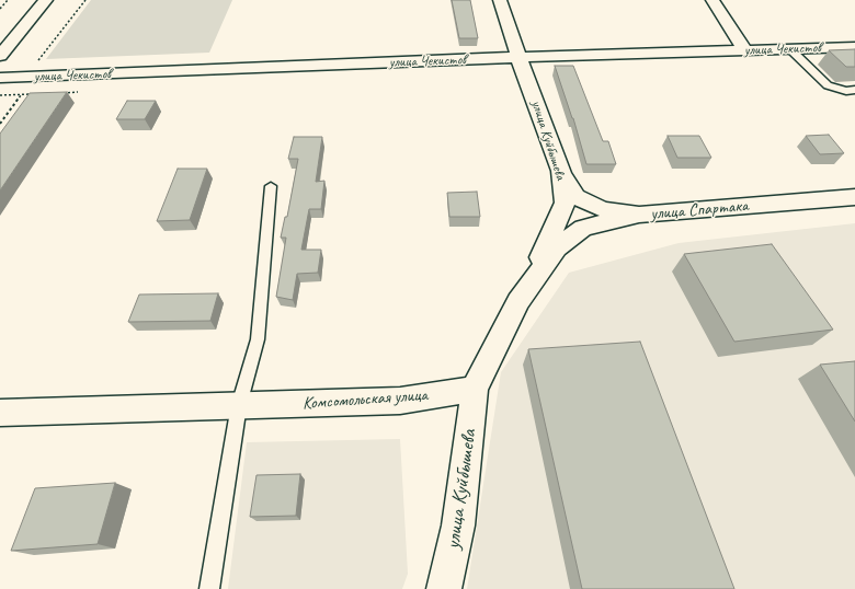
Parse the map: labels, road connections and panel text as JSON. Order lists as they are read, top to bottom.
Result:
{
  "streets": {
    "street": [
      "улица Чекистов",
      "улица Куйбышева",
      "улица Спартака",
      "Комсомольская улица"
    ]
  },
  "crossings": [
    ["улица Чекистов", "улица Куйбышева"],
    ["улица Куйбышева", "улица Спартака"],
    ["улица Куйбышева", "Комсомольская улица"]
  ]
}
